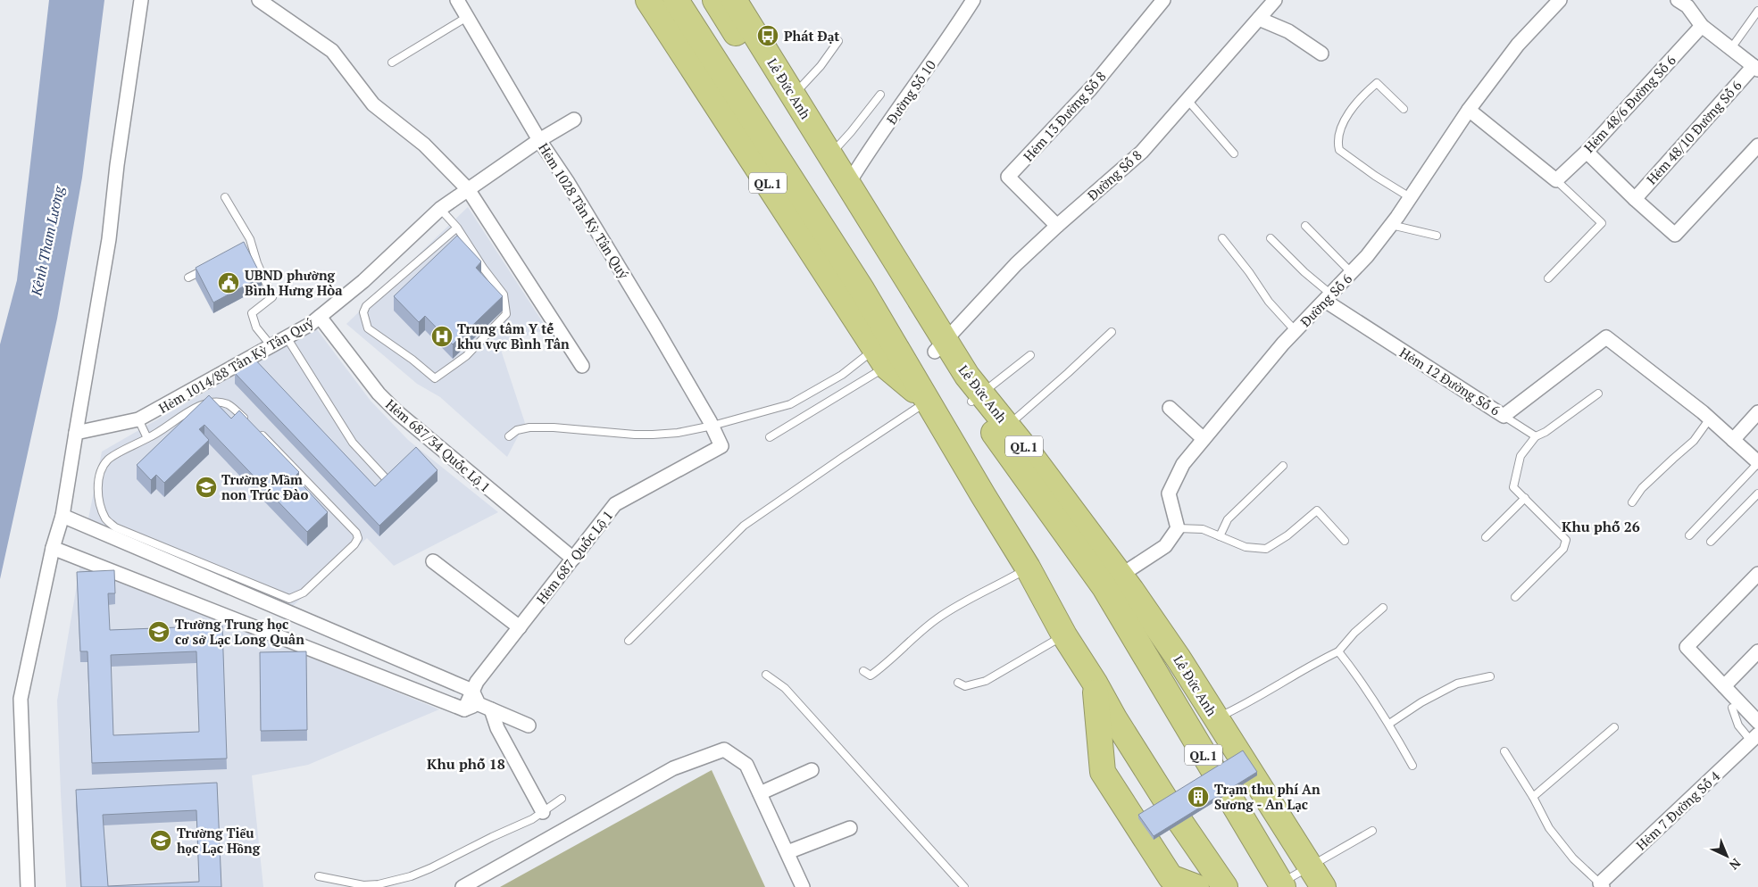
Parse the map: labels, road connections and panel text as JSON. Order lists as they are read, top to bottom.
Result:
{
  "streets": {
    "highway": ["Lê Đức Anh", "QL.1"],
    "street": [
      "Đường Số 10",
      "Hẻm 48/6 Đường Số 6",
      "Hẻm 13 Đường Số 8",
      "Hẻm 48/10 Đường Số 6",
      "Đường Số 8",
      "Hẻm 1028 Tân Kỳ Tân Quý",
      "Đường Số 6",
      "Hẻm 1014/88 Tân Kỳ Tân Quý",
      "Hẻm 12 Đường Số 6",
      "Hẻm 687/34 Quốc Lộ 1",
      "Hẻm 687 Quốc Lộ 1",
      "Hẻm 7 Đường Số 4"
    ]
  },
  "crossings": [
    ["Lê Đức Anh", "Đường Số 10"],
    ["Lê Đức Anh", "Đường Số 8"],
    ["Hẻm 13 Đường Số 8", "Đường Số 8"],
    ["Hẻm 1028 Tân Kỳ Tân Quý", "Hẻm 1014/88 Tân Kỳ Tân Quý"],
    ["Hẻm 1028 Tân Kỳ Tân Quý", "Hẻm 687 Quốc Lộ 1"],
    ["Đường Số 6", "Hẻm 12 Đường Số 6"],
    ["Hẻm 1014/88 Tân Kỳ Tân Quý", "Hẻm 687/34 Quốc Lộ 1"],
    ["Hẻm 687/34 Quốc Lộ 1", "Hẻm 687 Quốc Lộ 1"]
  ],
  "districts": ["Khu phố 26", "Khu phố 18"],
  "water": ["Kênh Tham Lương"],
  "places": {
    "bus stop": ["Phát Đạt"],
    "public building": ["UBND phường Bình Hưng Hòa"],
    "hospital": ["Trung tâm Y tế khu vực Bình Tân"],
    "school or university": ["Trường Mầm non Trúc Đào", "Trường Trung học cơ sở Lạc Long Quân", "Trường Tiểu học Lạc Hồng"],
    "building": ["Trạm thu phí An Sương - An Lạc"]
  },
  "north": "bottom right"
}
